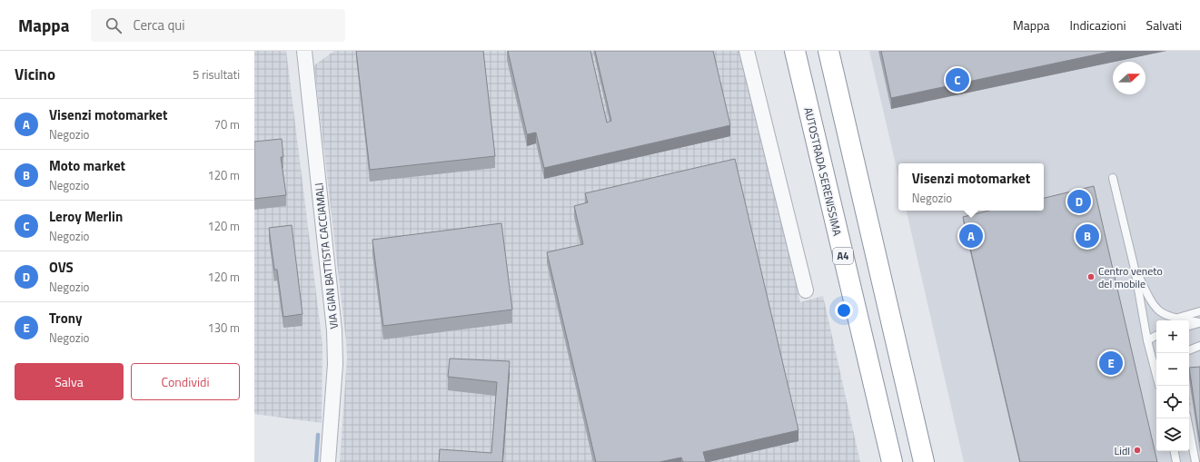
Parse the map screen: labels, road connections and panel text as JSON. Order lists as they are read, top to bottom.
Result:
{
  "streets": {
    "highway": ["AUTOSTRADA SERENISSIMA", "A4"],
    "street": ["VIA GIAN BATTISTA CACCIAMALI"]
  },
  "places": ["Centro veneto del mobile", "Lidl"],
  "north": "right",
  "page": {
    "header": "Mappa",
    "search": "Cerca qui",
    "nav": ["Mappa", "Indicazioni", "Salvati"],
    "heading": ["Vicino", "5 risultati"],
    "pins": [
      "C",
      "D",
      "A",
      "B",
      "E"
    ],
    "list": [
      {
        "mark": "A",
        "name": "Visenzi motomarket",
        "note": "Negozio",
        "value": "70 m"
      },
      {
        "mark": "B",
        "name": "Moto market",
        "note": "Negozio",
        "value": "120 m"
      },
      {
        "mark": "C",
        "name": "Leroy Merlin",
        "note": "Negozio",
        "value": "120 m"
      },
      {
        "mark": "D",
        "name": "OVS",
        "note": "Negozio",
        "value": "120 m"
      },
      {
        "mark": "E",
        "name": "Trony",
        "note": "Negozio",
        "value": "130 m"
      }
    ],
    "popup": ["Visenzi motomarket", "Negozio"],
    "map_buttons": ["+", "−"],
    "buttons": ["Salva", "Condividi"]
  }
}
